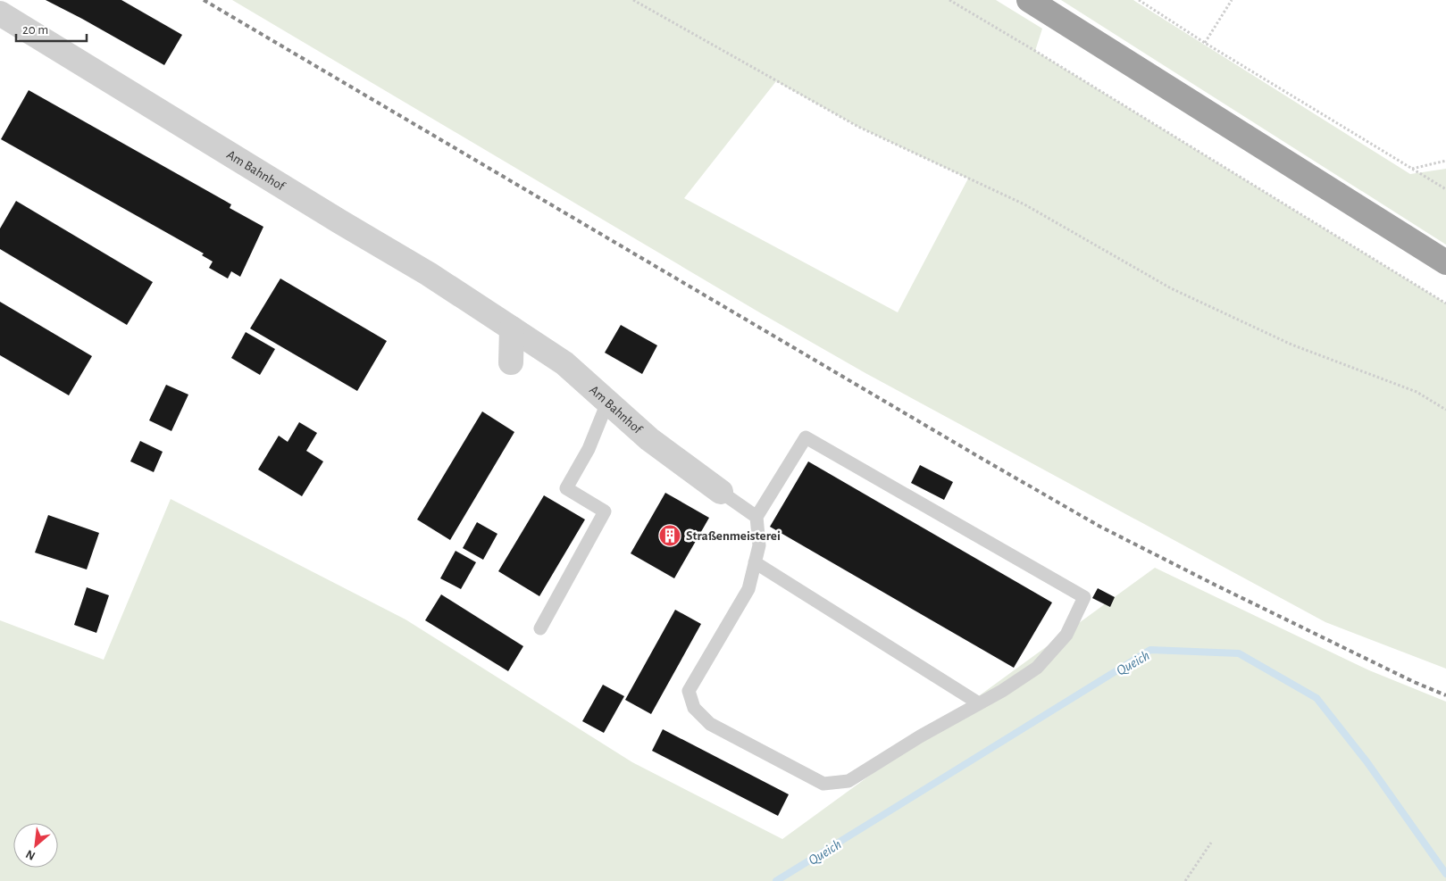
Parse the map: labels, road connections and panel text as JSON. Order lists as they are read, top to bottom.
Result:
{
  "streets": {
    "street": ["Am Bahnhof"]
  },
  "water": ["Queich"],
  "places": {
    "building": ["Straßenmeisterei"]
  },
  "scale_bar": "20 m",
  "north": "bottom left"
}
